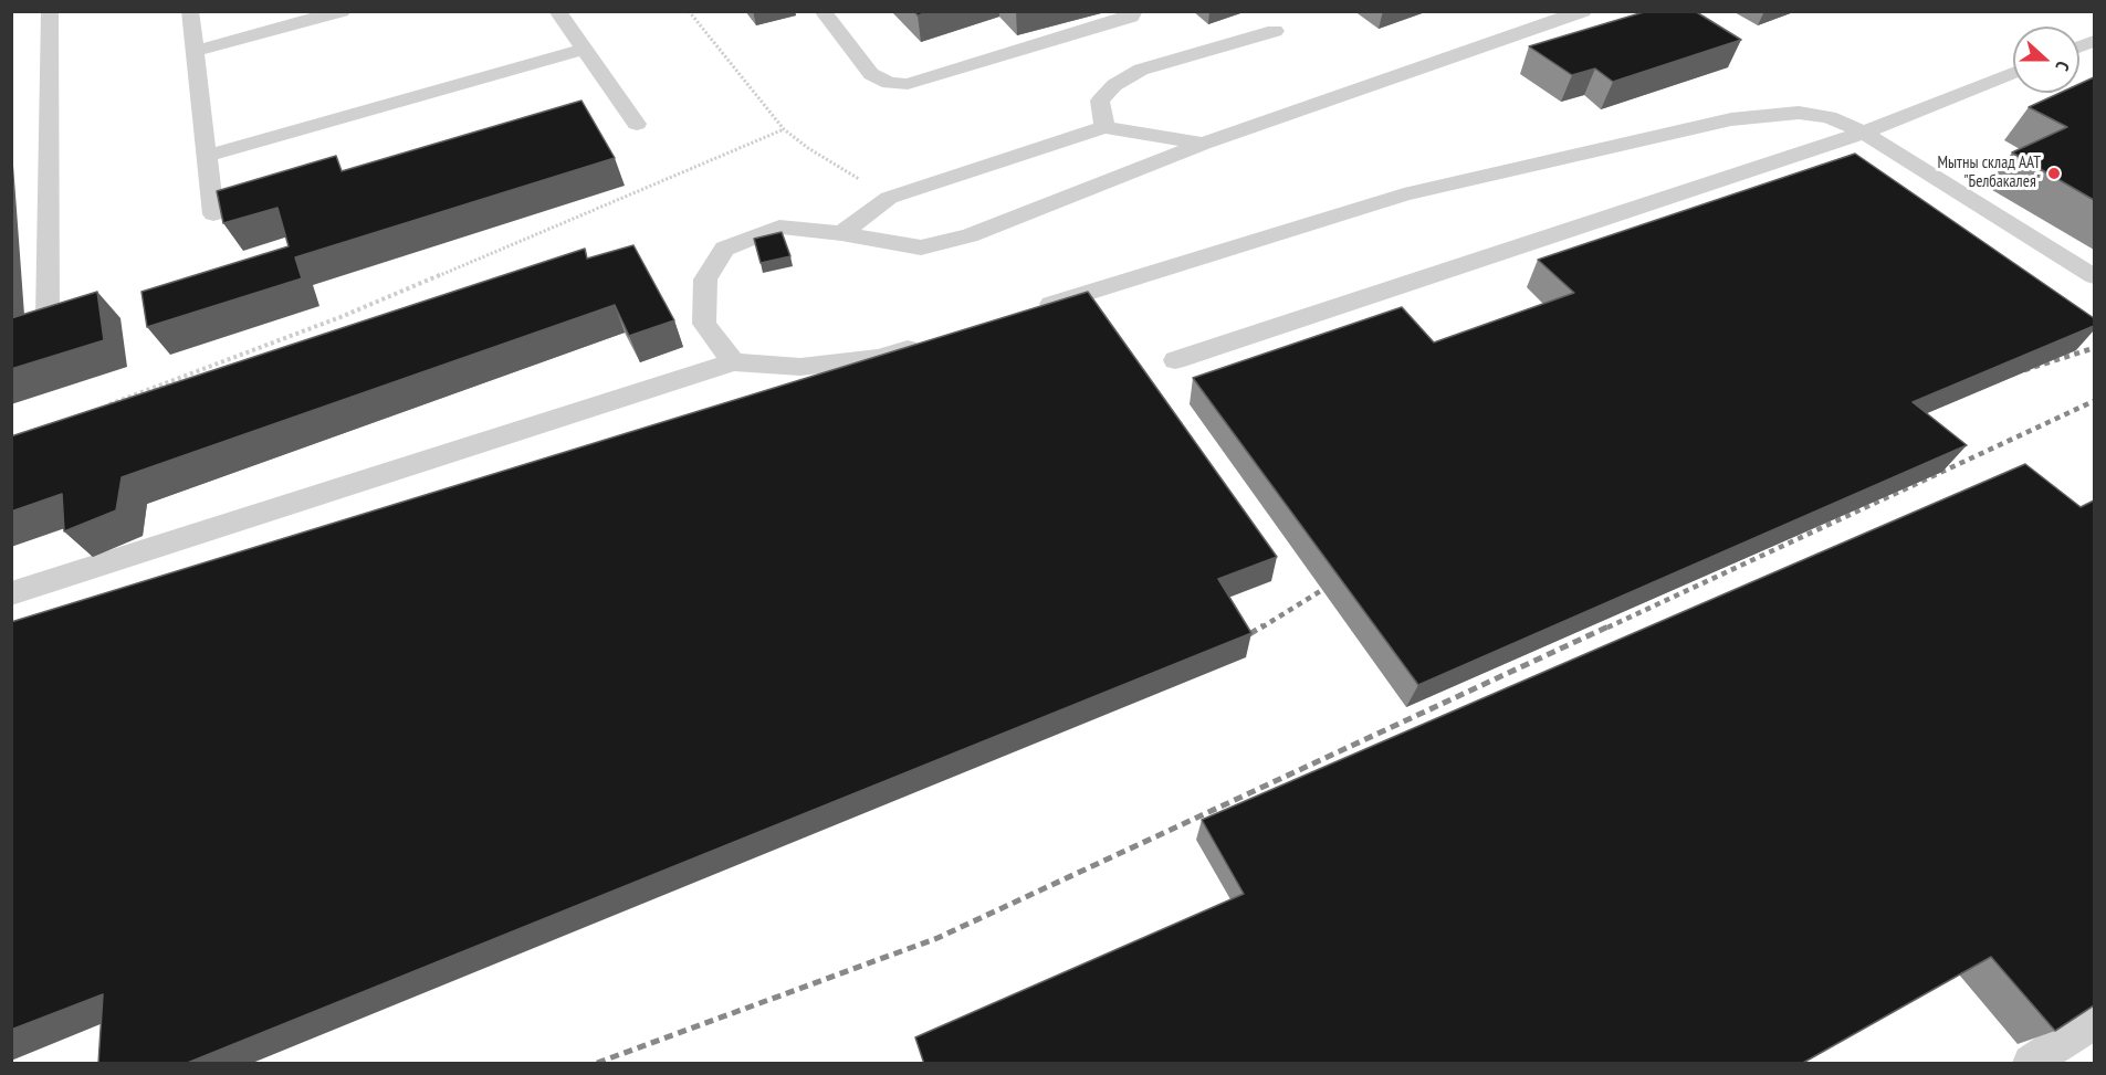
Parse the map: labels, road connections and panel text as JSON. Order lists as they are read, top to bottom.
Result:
{
  "places": ["Мытны склад ААТ \"Белбакалея\""],
  "north": "right"
}
